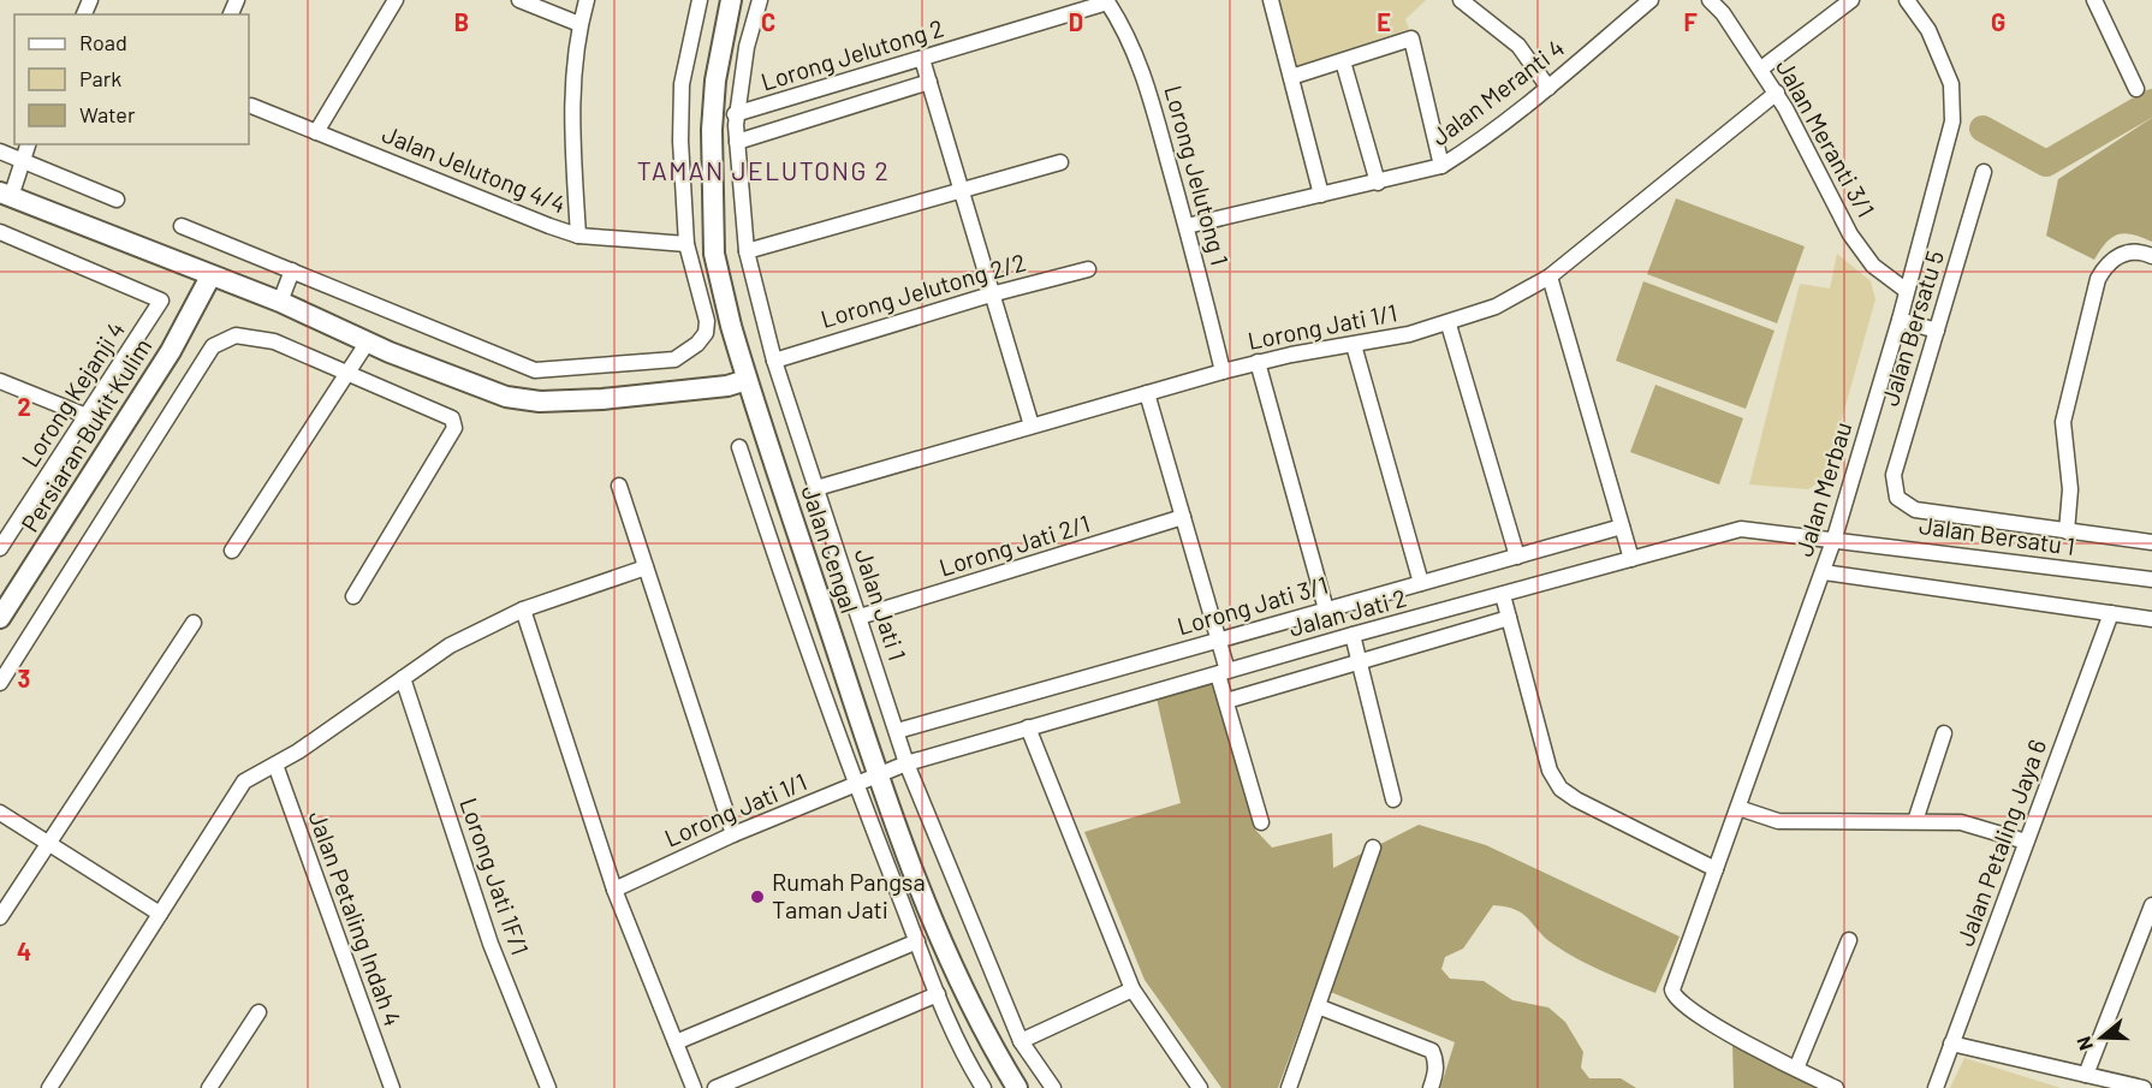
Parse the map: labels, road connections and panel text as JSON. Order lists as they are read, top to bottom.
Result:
{
  "streets": {
    "street": [
      "Lorong Jelutong 2",
      "Jalan Meranti 4",
      "Jalan Meranti 3/1",
      "Jalan Jelutong 4/4",
      "Lorong Jelutong 1",
      "Lorong Jelutong 2/2",
      "Lorong Jati 1/1",
      "Jalan Bersatu 5",
      "Lorong Kejanji 4",
      "Persiaran Bukit Kulim",
      "Jalan Merbau",
      "Jalan Bersatu 1",
      "Lorong Jati 2/1",
      "Jalan Cengal",
      "Jalan Jati 1",
      "Lorong Jati 3/1",
      "Jalan Jati 2",
      "Jalan Petaling Jaya 6",
      "Lorong Jati 1F/1",
      "Jalan Petaling Indah 4"
    ]
  },
  "crossings": [
    ["Lorong Jelutong 2", "Lorong Jelutong 1"],
    ["Lorong Jelutong 2", "Jalan Cengal"],
    ["Lorong Jelutong 2", "Jalan Jati 1"],
    ["Jalan Meranti 4", "Lorong Jelutong 1"],
    ["Jalan Meranti 3/1", "Lorong Jati 1/1"],
    ["Jalan Meranti 3/1", "Jalan Merbau"],
    ["Lorong Jelutong 1", "Lorong Jati 1/1"],
    ["Lorong Jelutong 2/2", "Jalan Jati 1"],
    ["Lorong Jati 1/1", "Jalan Cengal"],
    ["Lorong Jati 1/1", "Jalan Jati 1"],
    ["Lorong Jati 1/1", "Jalan Jati 2"],
    ["Jalan Merbau", "Jalan Bersatu 1"],
    ["Jalan Merbau", "Jalan Jati 2"],
    ["Jalan Bersatu 1", "Jalan Jati 2"],
    ["Lorong Jati 2/1", "Jalan Jati 1"],
    ["Jalan Cengal", "Jalan Jati 2"],
    ["Jalan Jati 1", "Lorong Jati 3/1"],
    ["Jalan Jati 1", "Jalan Jati 2"]
  ],
  "districts": ["TAMAN JELUTONG 2"],
  "places": ["Rumah Pangsa Taman Jati"],
  "legend": ["Road", "Park", "Water"],
  "north": "left",
  "grid": {
    "columns": [
      "B",
      "C",
      "D",
      "E",
      "F",
      "G"
    ],
    "rows": ["2", "3", "4"]
  }
}
